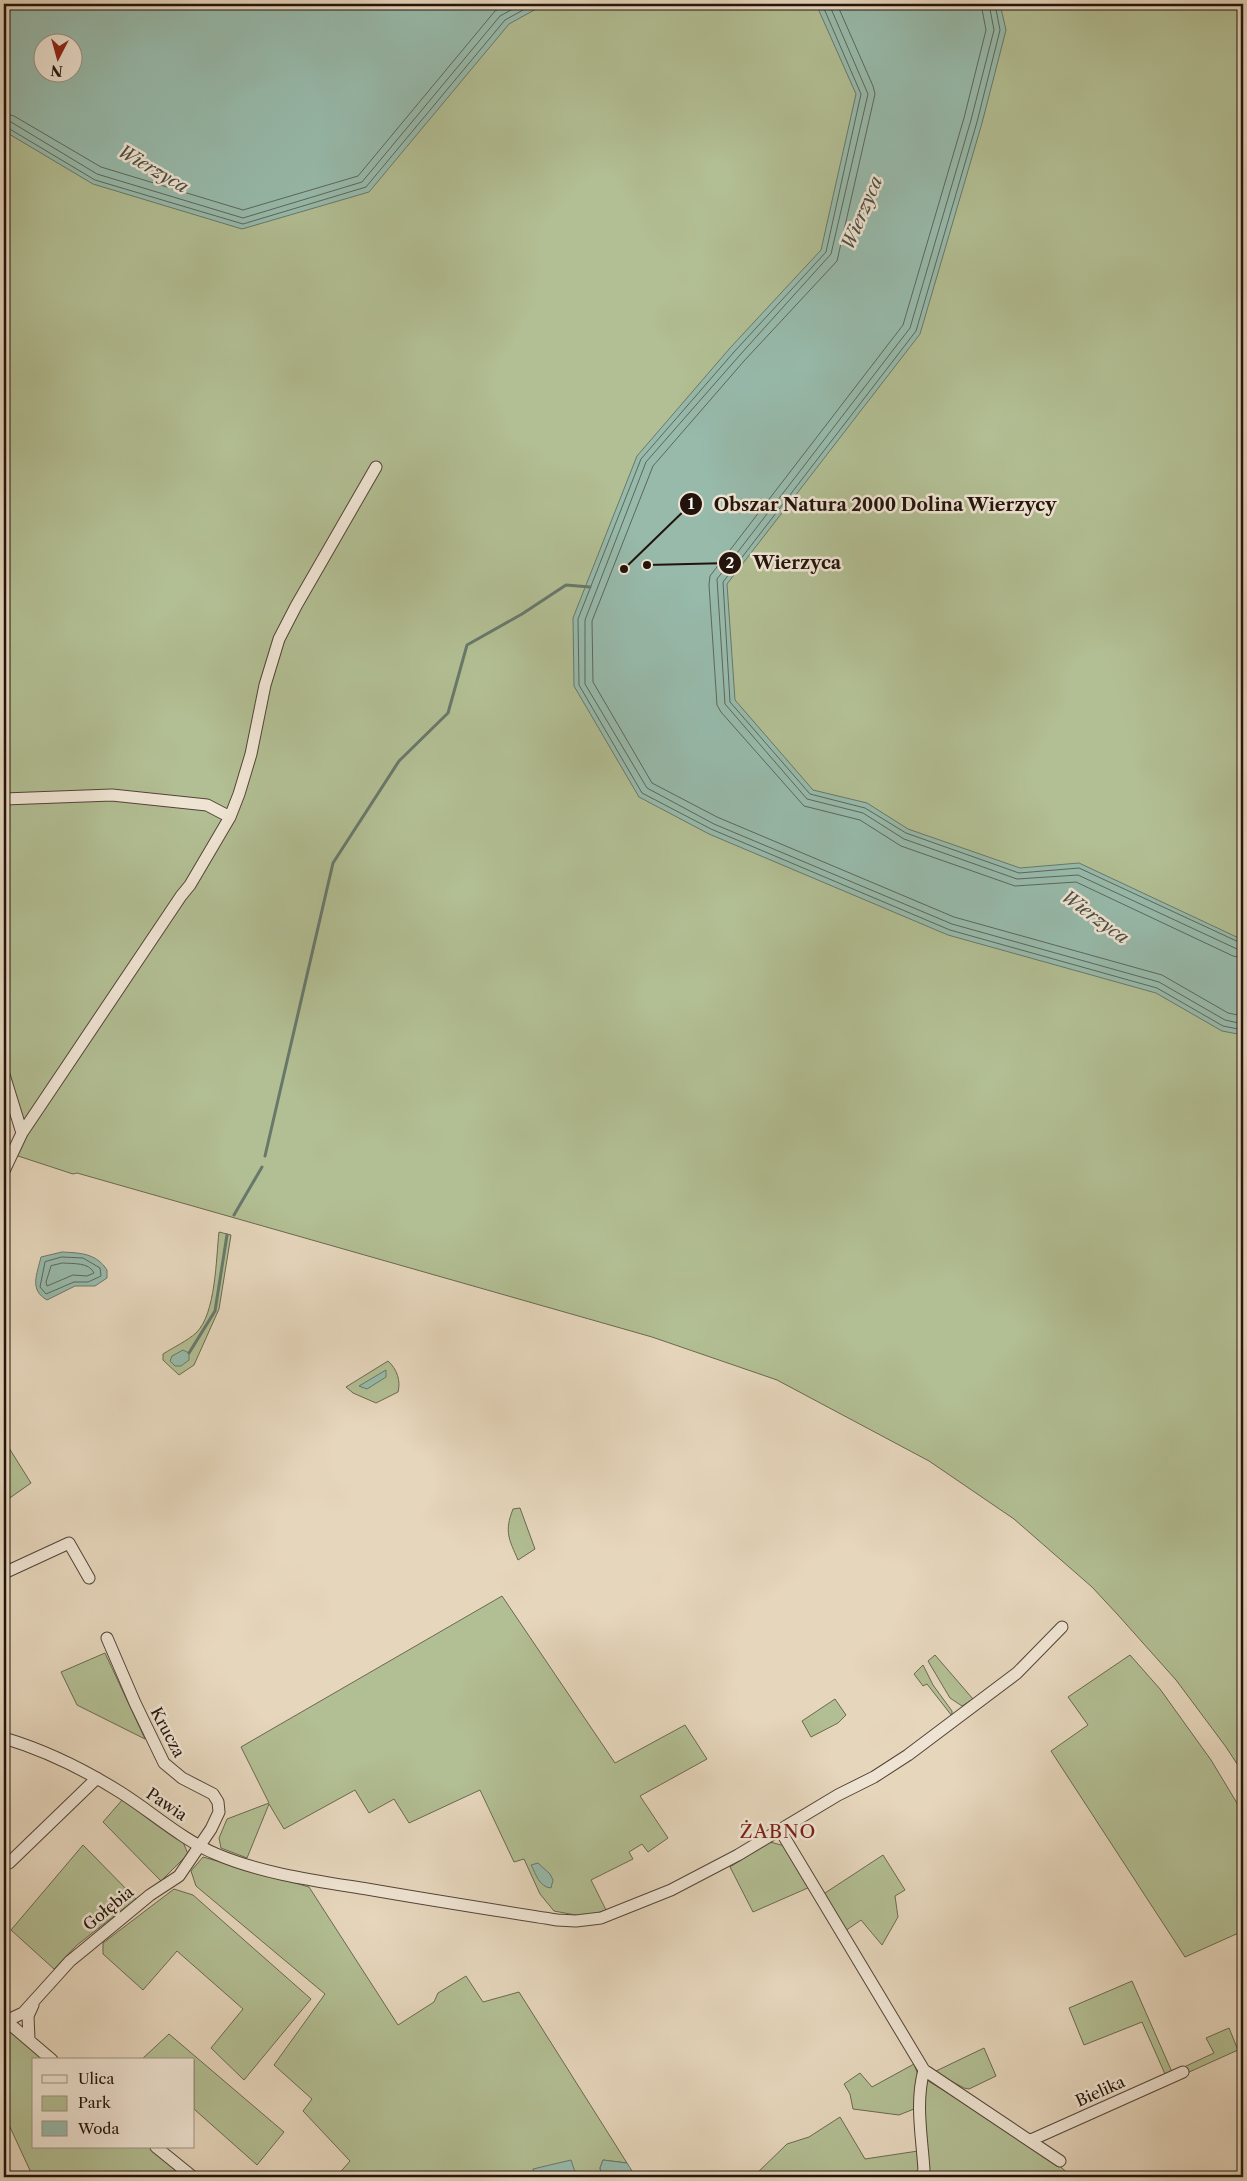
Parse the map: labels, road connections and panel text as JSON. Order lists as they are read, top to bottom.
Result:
{
  "streets": {
    "street": [
      "Krucza",
      "Pawia",
      "Gołębia",
      "Bielika"
    ]
  },
  "crossings": [
    ["Krucza", "Pawia"],
    ["Krucza", "Gołębia"],
    ["Pawia", "Gołębia"]
  ],
  "districts": ["ŻABNO"],
  "water": ["Wierzyca"],
  "places": ["Wierzyca", "Obszar Natura 2000 Dolina Wierzycy"],
  "legend": ["Ulica", "Park", "Woda"],
  "north": "bottom"
}
